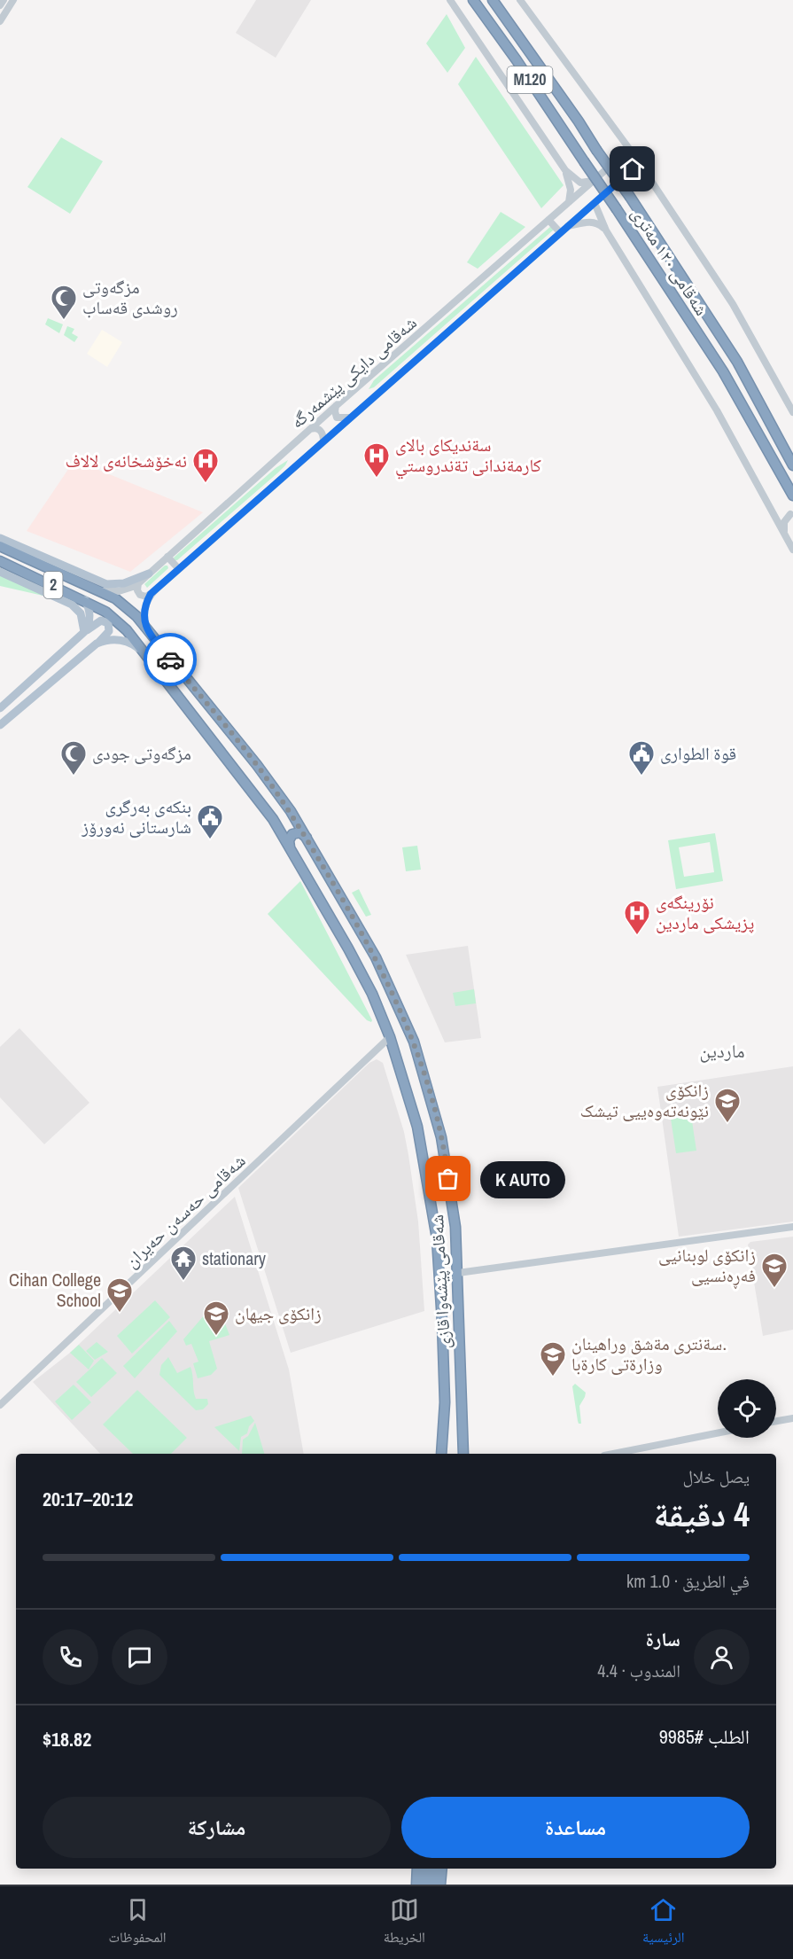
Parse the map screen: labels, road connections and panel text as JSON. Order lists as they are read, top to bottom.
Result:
{
  "streets": {
    "highway": [
      "M120",
      "شەقامی ١٢٠ مەتری",
      "2",
      "شەقامی پێشەوا قازی"
    ],
    "street": ["شەقامی دایکی پێشمەرگە", "شەقامی حەسەن حەیران"]
  },
  "crossings": [
    ["شەقامی دایکی پێشمەرگە", "شەقامی پێشەوا قازی"],
    ["شەقامی حەسەن حەیران", "شەقامی پێشەوا قازی"]
  ],
  "districts": ["ماردین"],
  "places": {
    "mosque": ["مزگەوتی روشدی قەساب", "مزگەوتی جودی"],
    "hospital": ["سةنديكاى بالاى كارمةندانى تةندروستي", "نەخۆشخانەی لالاف", "نۆرینگەی پزیشکی ماردین"],
    "public building": ["قوة الطواری", "بنکەی بەرگری شارستانی نەورۆز"],
    "school or university": [
      "زانکۆی نێونەتەوەییی تیشک",
      "زانکۆی لوبنانیی فەڕەنسیی",
      "Cihan College School",
      "زانکۆی جیھان",
      "سةنترى مةشق وراهينان. وزارةتى كارةبا"
    ],
    "other": ["K AUTO"],
    "temple": ["stationary"]
  },
  "page": {
    "bubble": "K AUTO",
    "heading": ["4 دقيقة", "يصل خلال", "20:12–20:17"],
    "panel": [
      "سارة",
      "المندوب · 4.4",
      "الطلب #9985",
      "$18.82"
    ],
    "bar": "في الطريق · 1.0 km",
    "buttons": ["مساعدة", "مشاركة"],
    "tabs": ["الرئيسية", "الخريطة", "المحفوظات"]
  }
}
